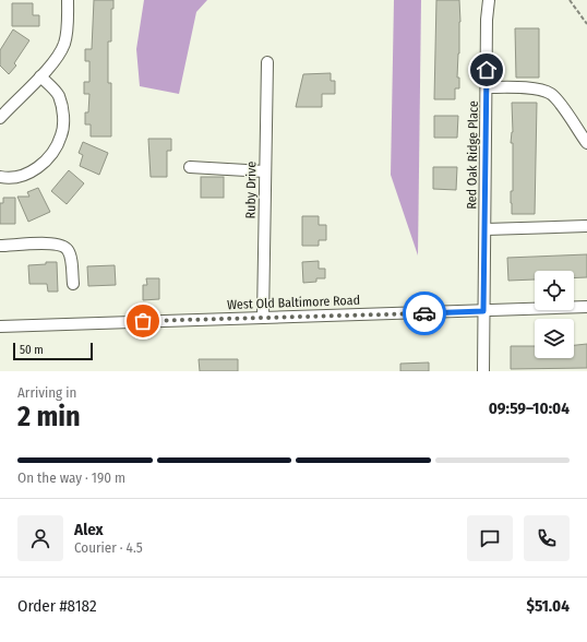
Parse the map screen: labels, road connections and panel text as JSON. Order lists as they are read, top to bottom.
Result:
{
  "streets": {
    "street": ["Red Oak Ridge Place", "Ruby Drive", "West Old Baltimore Road"]
  },
  "crossings": [
    ["Red Oak Ridge Place", "West Old Baltimore Road"],
    ["Ruby Drive", "West Old Baltimore Road"]
  ],
  "scale_bar": "50 m",
  "page": {
    "scale": "50 m",
    "heading": ["2 min", "Arriving in", "09:59–10:04"],
    "panel": [
      "Alex",
      "Courier · 4.5",
      "Order #8182",
      "$51.04"
    ],
    "bar": "On the way · 190 m"
  }
}
